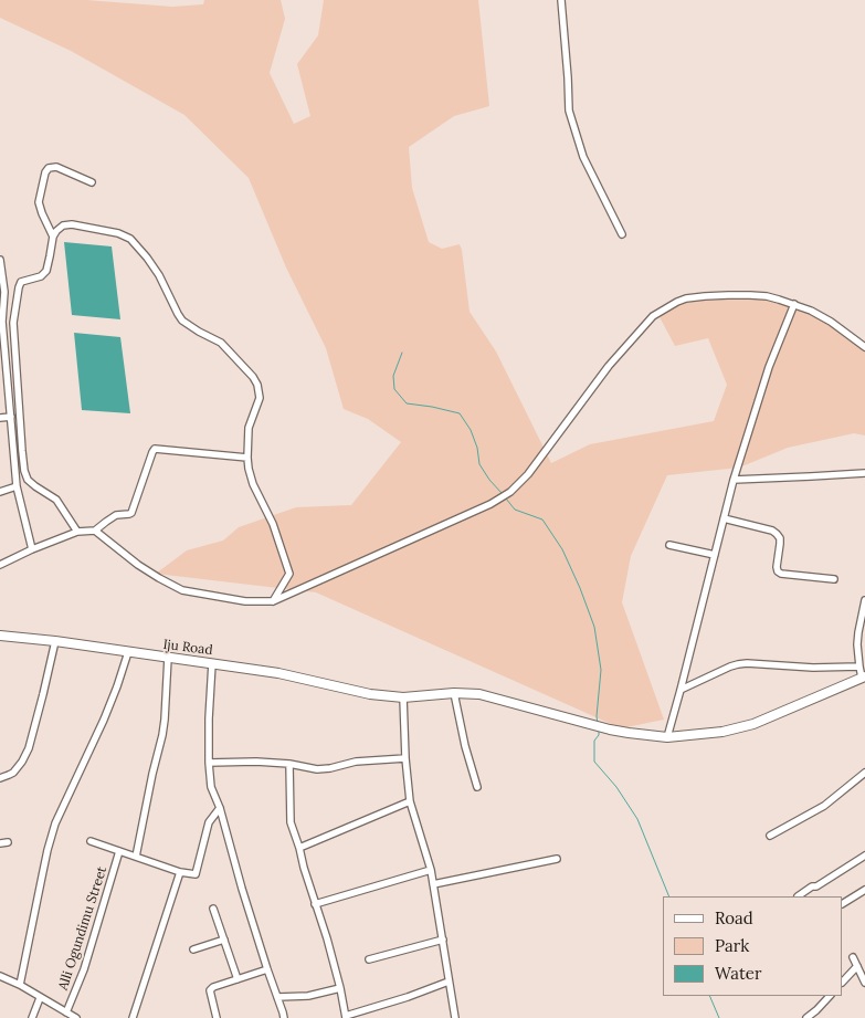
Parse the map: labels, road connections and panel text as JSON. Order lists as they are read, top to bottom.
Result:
{
  "streets": {
    "main road": ["Iju Road"],
    "street": ["Alli Ogundimu Street"]
  },
  "legend": ["Road", "Park", "Water"]
}
